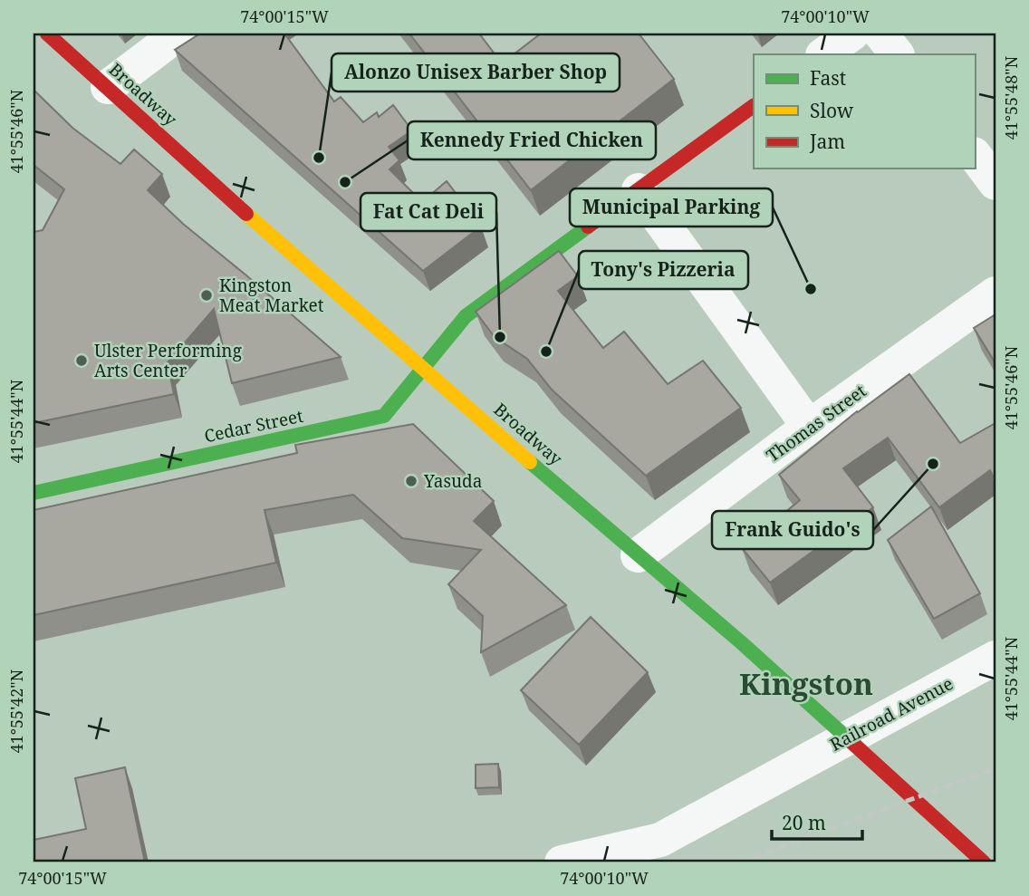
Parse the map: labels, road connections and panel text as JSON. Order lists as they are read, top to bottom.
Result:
{
  "streets": {
    "main road": ["Broadway", "Cedar Street"],
    "street": ["Thomas Street", "Railroad Avenue"]
  },
  "crossings": [
    ["Broadway", "Thomas Street"],
    ["Broadway", "Cedar Street"]
  ],
  "districts": ["Kingston"],
  "places": [
    "Alonzo Unisex Barber Shop",
    "Kennedy Fried Chicken",
    "Municipal Parking",
    "Kingston Meat Market",
    "Fat Cat Deli",
    "Tony's Pizzeria",
    "Ulster Performing Arts Center",
    "Frank Guido's",
    "Yasuda"
  ],
  "legend": ["Fast", "Slow", "Jam"],
  "scale_bar": "20 m",
  "coordinates": [
    "74°00'15\"W",
    "74°00'10\"W",
    "41°55'48\"N",
    "41°55'46\"N",
    "41°55'44\"N",
    "41°55'42\"N"
  ]
}
